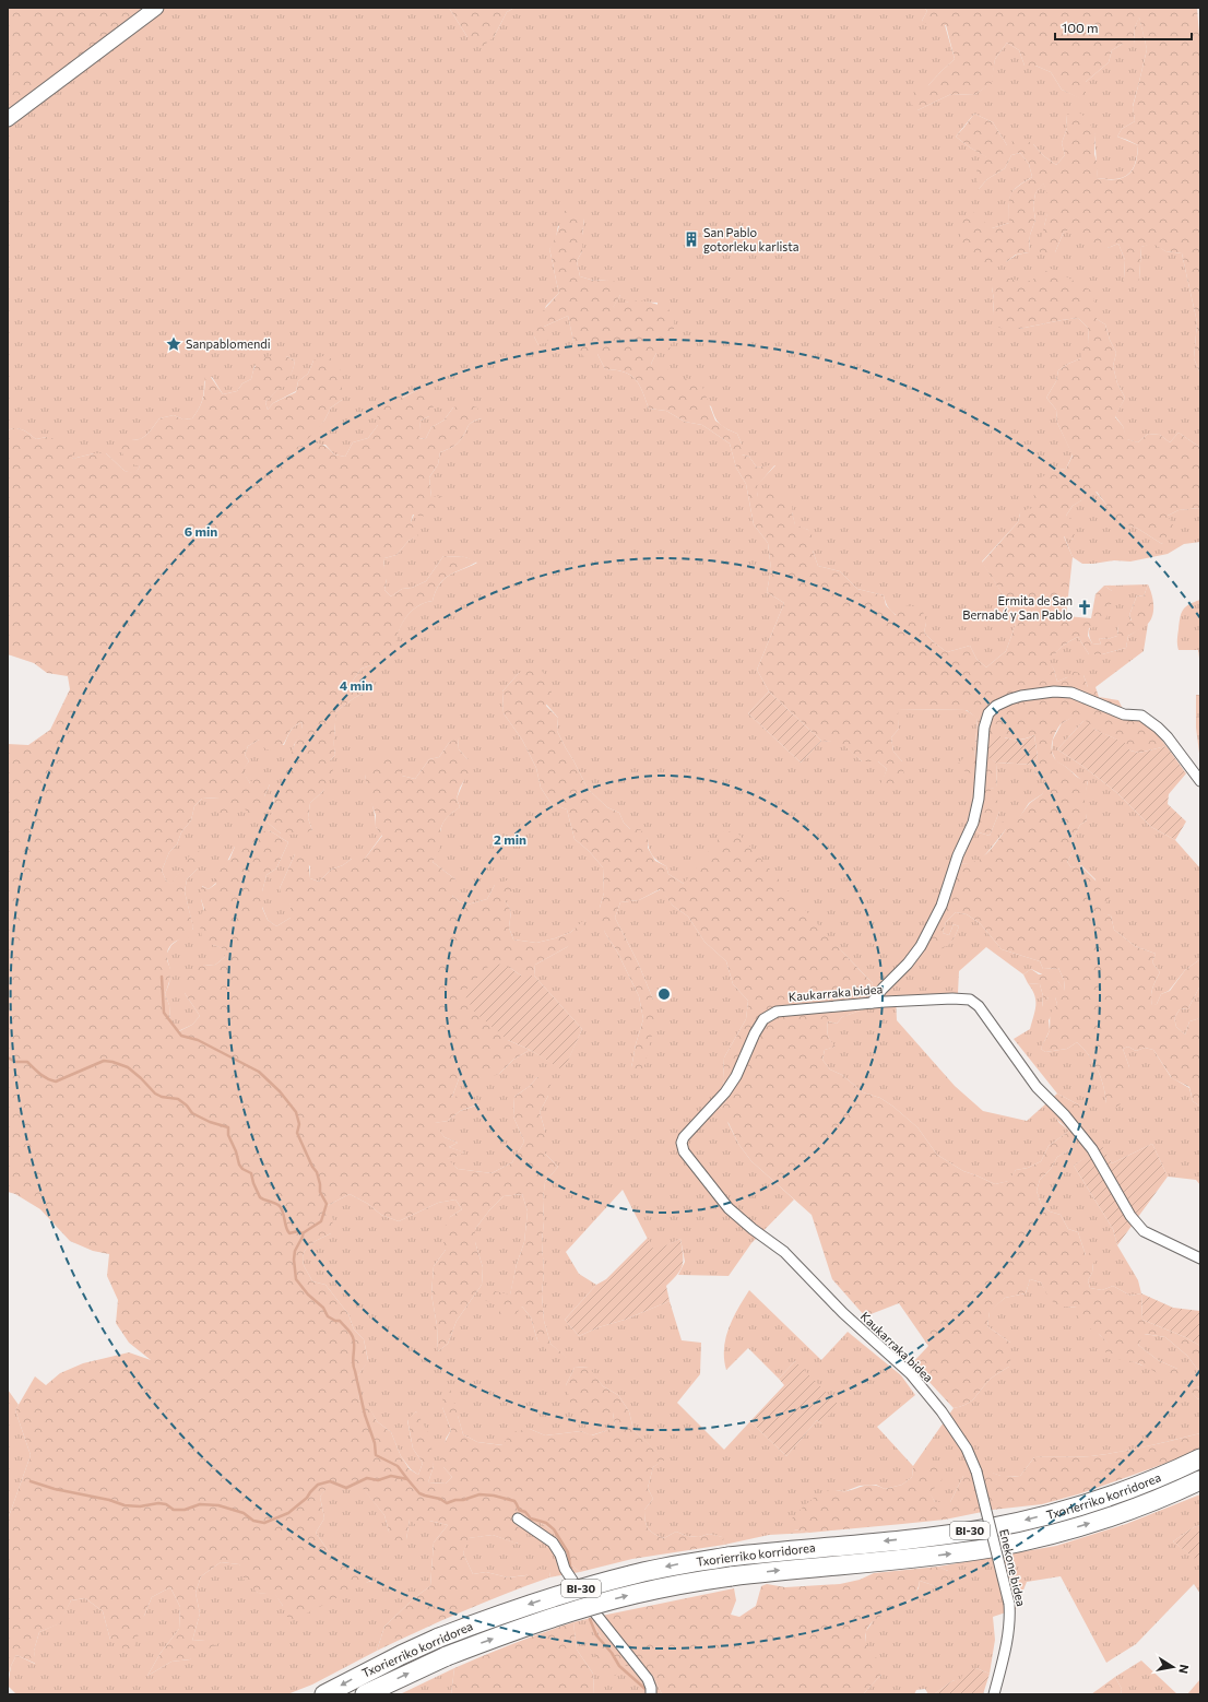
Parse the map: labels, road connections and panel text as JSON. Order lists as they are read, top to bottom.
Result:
{
  "streets": {
    "highway": ["Txorierriko korridorea", "BI-30"],
    "street": ["Kaukarraka bidea", "Enekone bidea"]
  },
  "crossings": [
    ["Kaukarraka bidea", "Enekone bidea"]
  ],
  "places": {
    "building": ["San Pablo gotorleku karlista"],
    "place": ["Sanpablomendi"],
    "church": ["Ermita de San Bernabé y San Pablo"]
  },
  "scale_bar": "100 m",
  "north": "right",
  "rings": ["6 min", "4 min", "2 min"]
}
